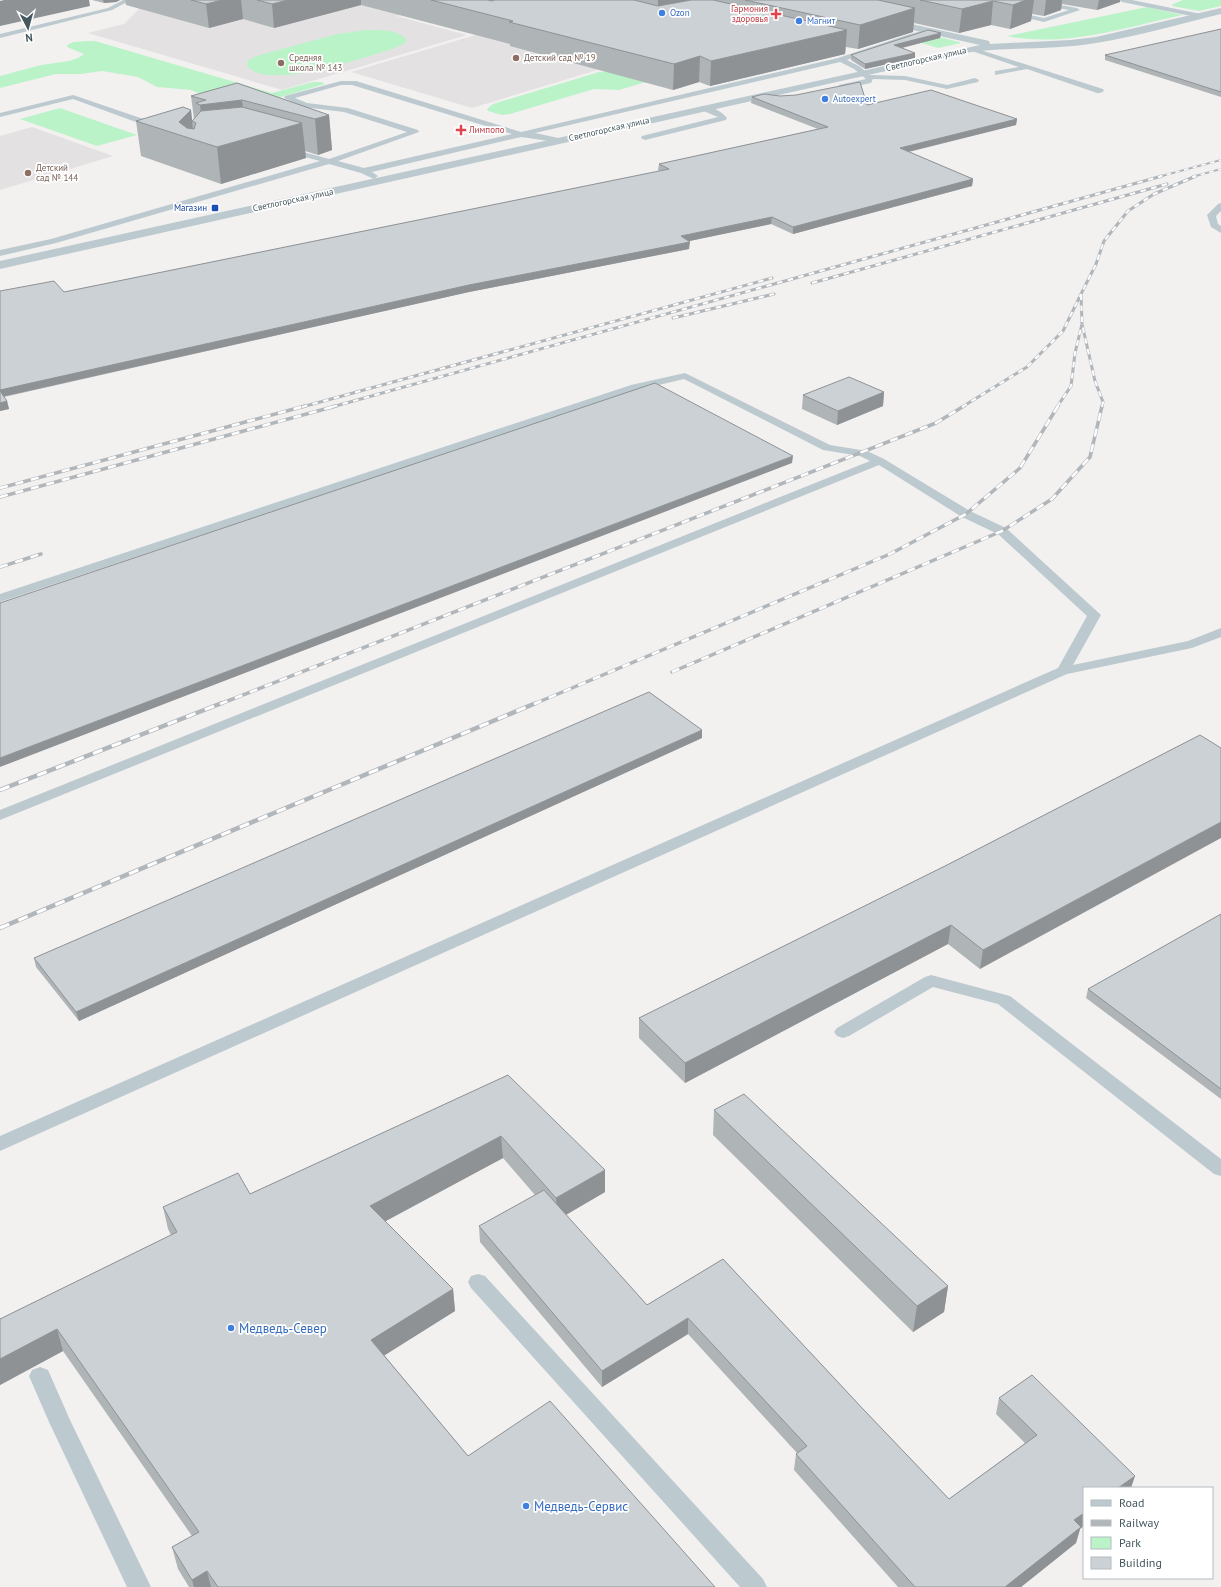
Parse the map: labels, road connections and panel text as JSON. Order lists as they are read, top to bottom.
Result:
{
  "streets": {
    "street": ["Светлогорская улица"]
  },
  "places": {
    "other": [
      "Ozon",
      "Магнит",
      "Детский сад № 19",
      "Средняя школа № 143",
      "Autoexpert",
      "Детский сад № 144",
      "Медведь-Север",
      "Медведь-Сервис"
    ],
    "health": ["Гармония здоровья", "Лимпопо"],
    "transit": ["Магазин"]
  },
  "legend": [
    "Road",
    "Railway",
    "Park",
    "Building"
  ],
  "north": "bottom"
}
